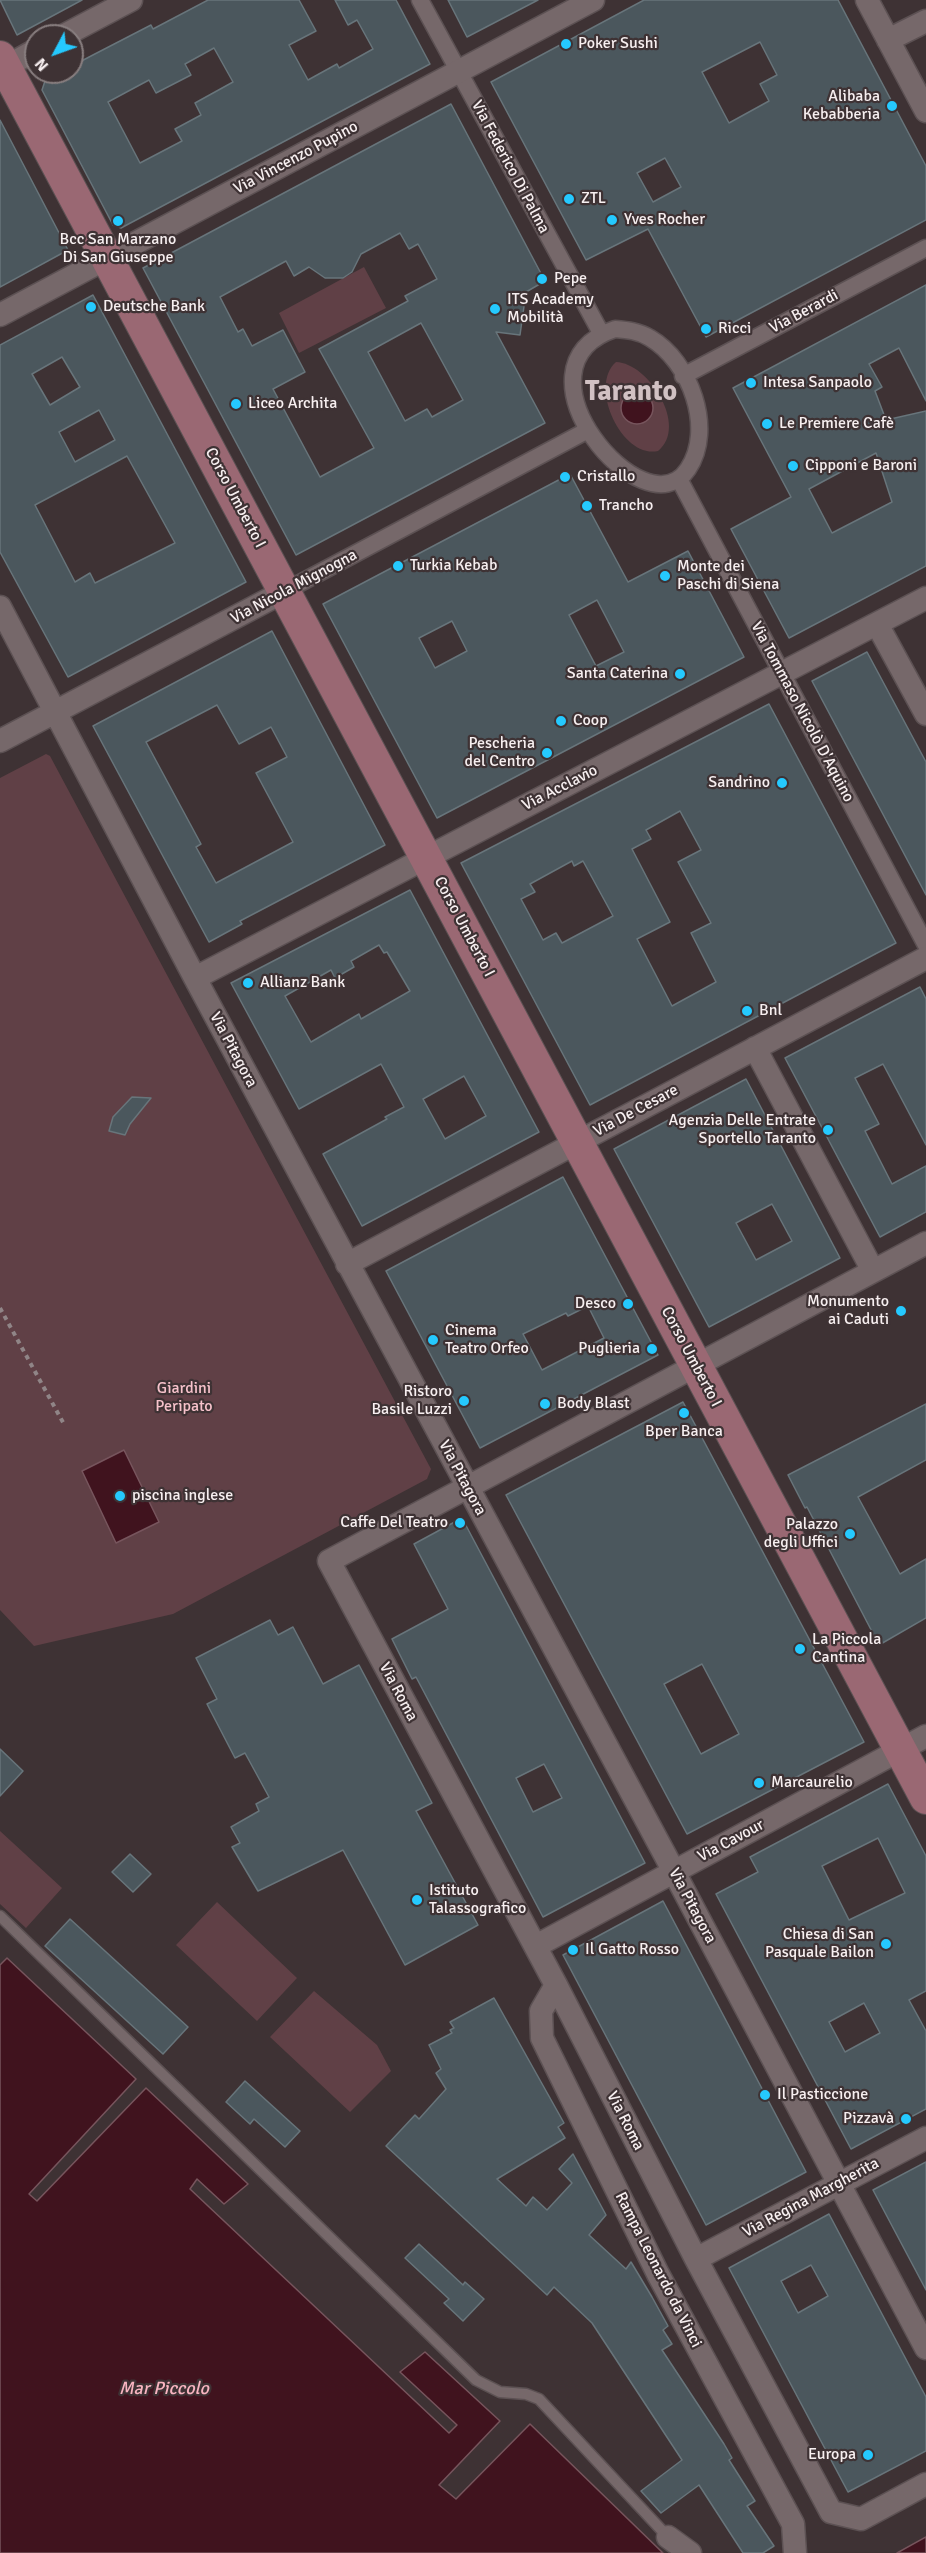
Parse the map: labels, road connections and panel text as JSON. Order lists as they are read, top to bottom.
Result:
{
  "streets": {
    "main road": ["Corso Umberto I"],
    "street": [
      "Via Vincenzo Pupino",
      "Via Federico Di Palma",
      "Via Berardi",
      "Via Nicola Mignogna",
      "Via Tommaso Nicolò D'Aquino",
      "Via Acclavio",
      "Via Pitagora",
      "Via De Cesare",
      "Via Roma",
      "Via Cavour",
      "Via Regina Margherita",
      "Rampa Leonardo da Vinci"
    ]
  },
  "crossings": [
    ["Via Vincenzo Pupino", "Via Federico Di Palma"],
    ["Via Vincenzo Pupino", "Corso Umberto I"],
    ["Via Federico Di Palma", "Via Berardi"],
    ["Via Federico Di Palma", "Via Nicola Mignogna"],
    ["Via Federico Di Palma", "Via Tommaso Nicolò D'Aquino"],
    ["Via Berardi", "Via Nicola Mignogna"],
    ["Via Berardi", "Via Tommaso Nicolò D'Aquino"],
    ["Corso Umberto I", "Via Nicola Mignogna"],
    ["Corso Umberto I", "Via Acclavio"],
    ["Corso Umberto I", "Via De Cesare"],
    ["Corso Umberto I", "Via Cavour"],
    ["Via Nicola Mignogna", "Via Tommaso Nicolò D'Aquino"],
    ["Via Nicola Mignogna", "Via Pitagora"],
    ["Via Tommaso Nicolò D'Aquino", "Via Acclavio"],
    ["Via Acclavio", "Via Pitagora"],
    ["Via Pitagora", "Via De Cesare"],
    ["Via Pitagora", "Via Roma"],
    ["Via Pitagora", "Via Cavour"],
    ["Via Pitagora", "Via Regina Margherita"],
    ["Via Roma", "Via Cavour"],
    ["Via Roma", "Via Regina Margherita"],
    ["Via Roma", "Rampa Leonardo da Vinci"]
  ],
  "districts": ["Taranto"],
  "water": ["Mar Piccolo"],
  "parks": ["Giardini Peripato"],
  "places": [
    "Poker Sushi",
    "Alibaba Kebabberia",
    "ZTL",
    "Yves Rocher",
    "Bcc San Marzano Di San Giuseppe",
    "Pepe",
    "Deutsche Bank",
    "ITS Academy Mobilità",
    "Ricci",
    "Intesa Sanpaolo",
    "Liceo Archita",
    "Le Premiere Cafè",
    "Cipponi e Baroni",
    "Cristallo",
    "Trancho",
    "Turkia Kebab",
    "Monte dei Paschi di Siena",
    "Santa Caterina",
    "Coop",
    "Pescheria del Centro",
    "Sandrino",
    "Allianz Bank",
    "Bnl",
    "Agenzia Delle Entrate Sportello Taranto",
    "Desco",
    "Monumento ai Caduti",
    "Cinema Teatro Orfeo",
    "Puglieria",
    "Ristoro Basile Luzzi",
    "Body Blast",
    "Bper Banca",
    "piscina inglese",
    "Caffe Del Teatro",
    "Palazzo degli Uffici",
    "La Piccola Cantina",
    "Marcaurelio",
    "Istituto Talassografico",
    "Chiesa di San Pasquale Bailon",
    "Il Gatto Rosso",
    "Il Pasticcione",
    "Pizzavà",
    "Europa"
  ],
  "north": "bottom left"
}
